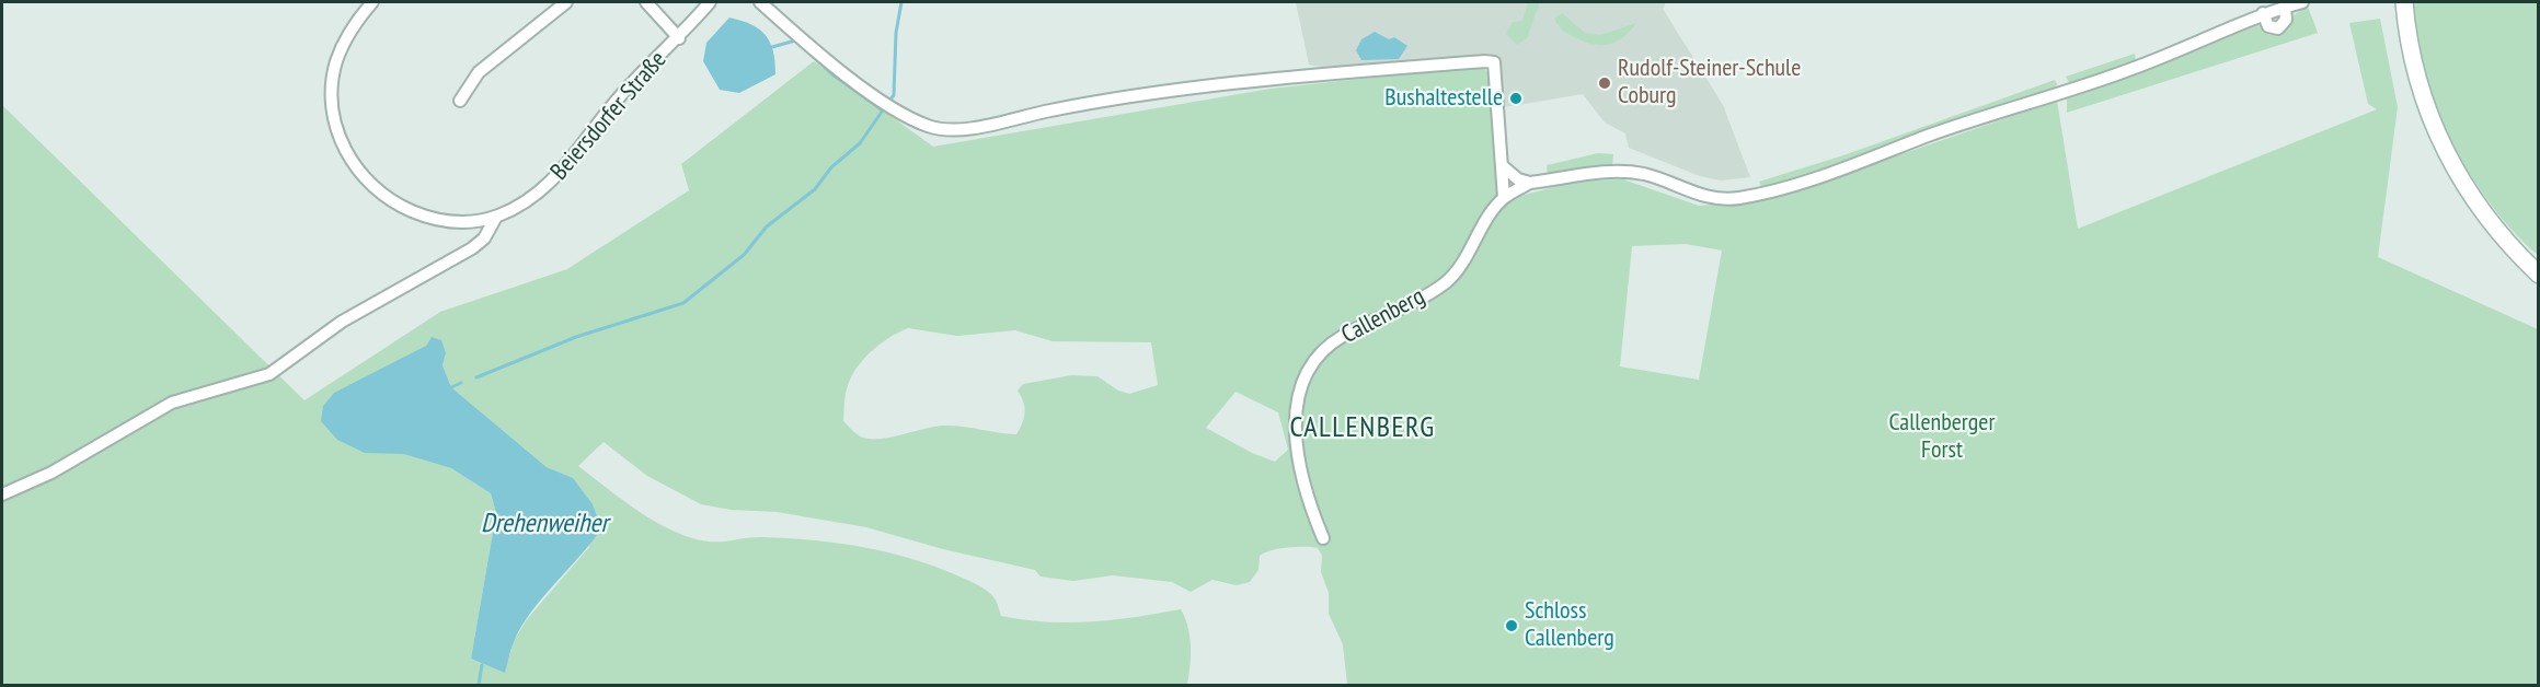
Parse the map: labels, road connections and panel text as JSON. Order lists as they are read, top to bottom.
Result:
{
  "streets": {
    "street": ["Beiersdorfer Straße", "Callenberg"]
  },
  "districts": ["CALLENBERG"],
  "water": ["Drehenweiher"],
  "parks": ["Callenberger Forst"],
  "places": ["Rudolf-Steiner-Schule Coburg", "Bushaltestelle", "Schloss Callenberg"]
}
